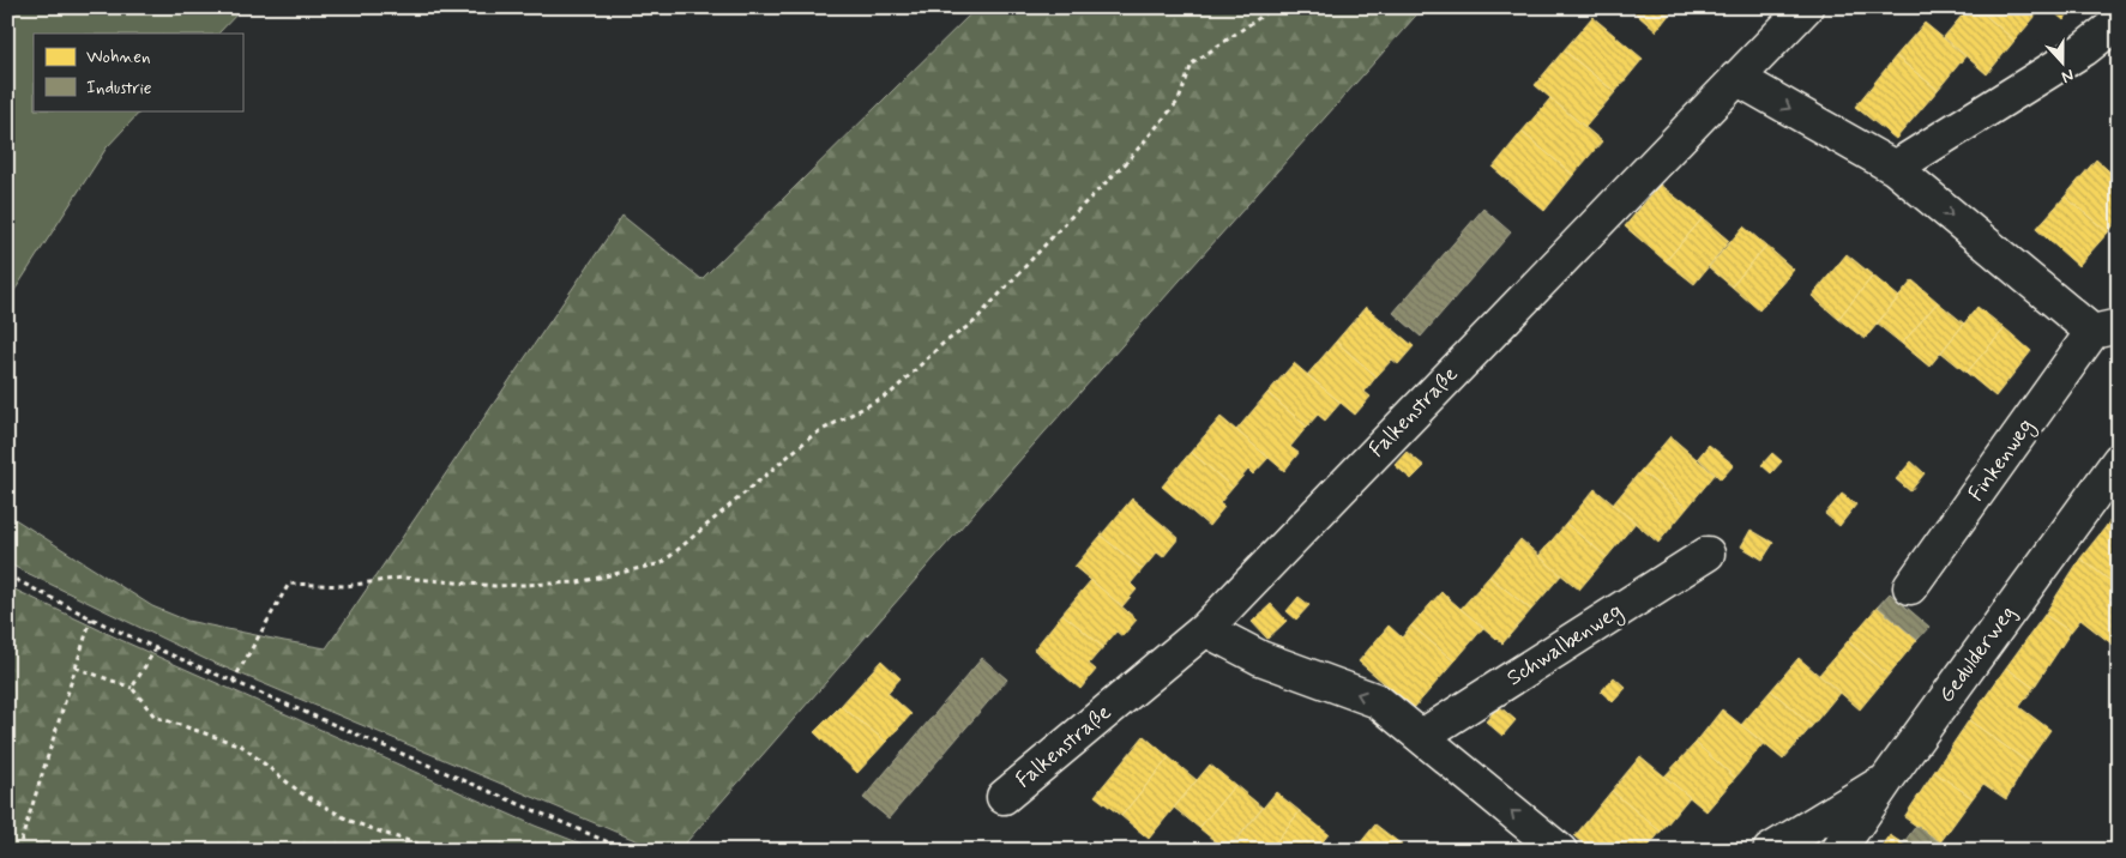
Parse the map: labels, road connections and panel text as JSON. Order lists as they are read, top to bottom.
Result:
{
  "streets": {
    "street": [
      "Falkenstraße",
      "Finkenweg",
      "Schwalbenweg",
      "Gedulderweg"
    ]
  },
  "crossings": [
    ["Falkenstraße", "Finkenweg"]
  ],
  "one_way": ["Finkenweg"],
  "legend": ["Wohnen", "Industrie"],
  "north": "bottom"
}
